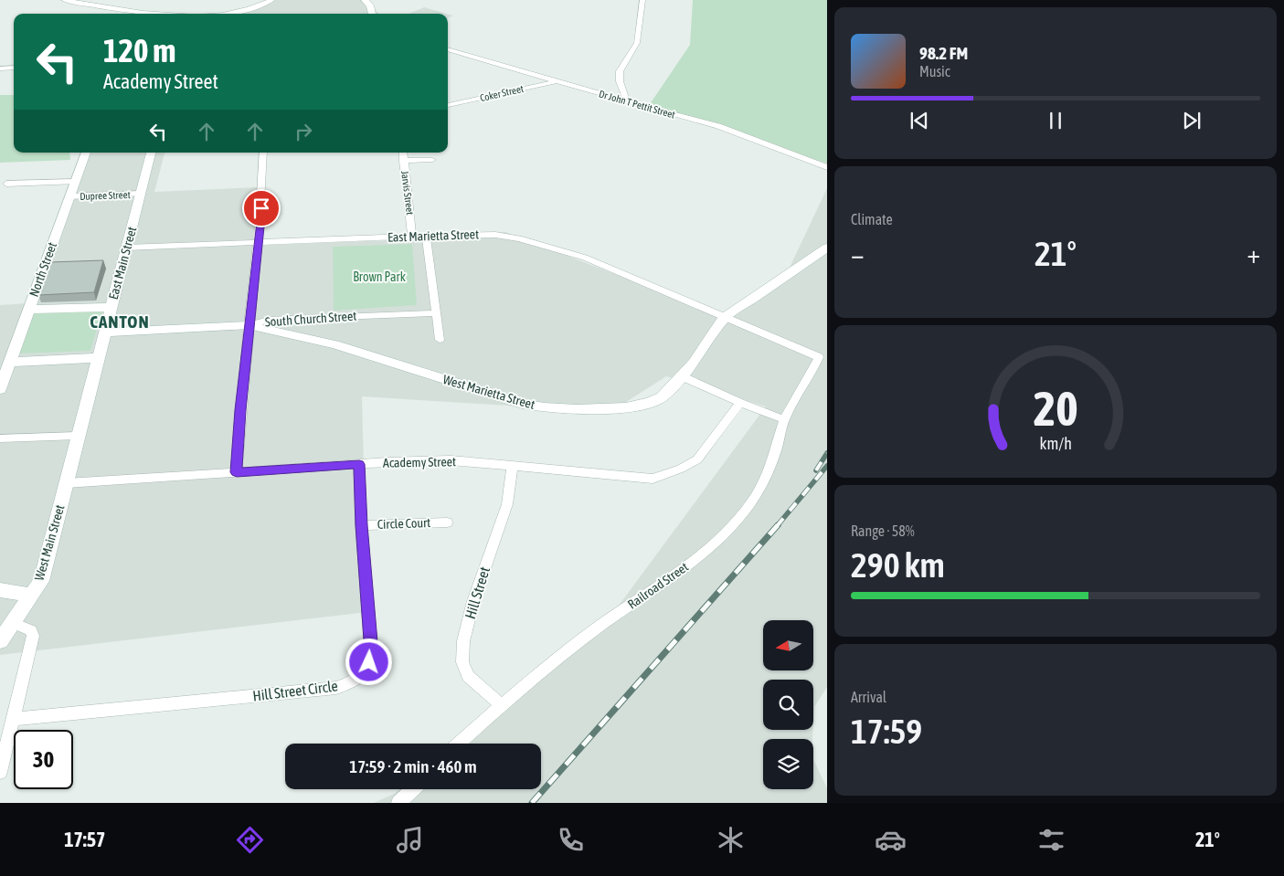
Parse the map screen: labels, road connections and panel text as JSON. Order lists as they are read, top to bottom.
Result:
{
  "streets": {
    "main road": [
      "East Main Street",
      "North Street",
      "South Church Street",
      "West Marietta Street",
      "West Main Street"
    ],
    "street": [
      "Coker Street",
      "Dr John T Pettit Street",
      "Jarvis Street",
      "Dupree Street",
      "East Marietta Street",
      "Academy Street",
      "Circle Court",
      "Railroad Street",
      "Hill Street",
      "Hill Street Circle"
    ]
  },
  "crossings": [
    ["Coker Street", "Dr John T Pettit Street"],
    ["Jarvis Street", "East Marietta Street"],
    ["Dupree Street", "East Main Street"],
    ["Dupree Street", "North Street"],
    ["East Marietta Street", "East Main Street"],
    ["East Marietta Street", "West Marietta Street"],
    ["East Marietta Street", "Railroad Street"],
    ["East Main Street", "South Church Street"],
    ["East Main Street", "Academy Street"],
    ["East Main Street", "West Main Street"],
    ["South Church Street", "West Marietta Street"],
    ["West Marietta Street", "Railroad Street"],
    ["Academy Street", "West Main Street"],
    ["Academy Street", "Hill Street"],
    ["Academy Street", "Hill Street Circle"],
    ["Circle Court", "Hill Street Circle"],
    ["Railroad Street", "Hill Street"]
  ],
  "districts": ["CANTON"],
  "parks": ["Brown Park"],
  "north": "left",
  "page": {
    "turn": ["120 m", "Academy Street"],
    "song": ["98.2 FM", "Music"],
    "tile": [
      "Climate",
      ["Range · 58%", "290 km"],
      ["Arrival", "17:59"]
    ],
    "heat": ["−", "21°", "+"],
    "limit": "30",
    "trip": "17:59 · 2 min · 460 m",
    "tabs": ["17:57", "21°"],
    "gauge": ["20", "km/h"]
  }
}
